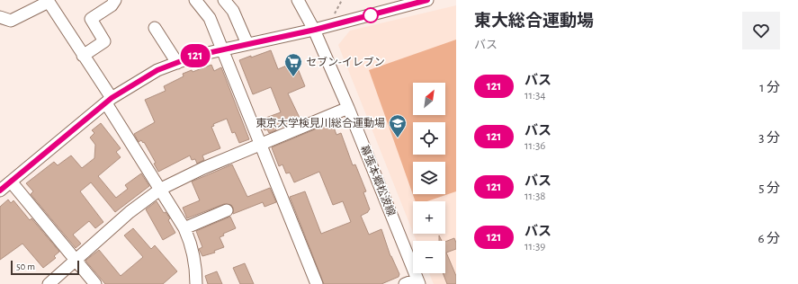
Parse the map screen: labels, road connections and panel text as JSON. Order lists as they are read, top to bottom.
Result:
{
  "streets": {
    "street": ["幕張本郷松波線"]
  },
  "places": {
    "supermarket": ["セブン-イレブン"],
    "school or university": ["東京大学検見川総合運動場"]
  },
  "lines": ["bus line 121"],
  "scale_bar": "50 m",
  "north": "top right",
  "page": {
    "on_map": "121",
    "heading": ["東大総合運動場", "バス"],
    "list": [
      {
        "mark": "121",
        "name": "バス",
        "note": "11:34",
        "value": "1 分"
      },
      {
        "mark": "121",
        "name": "バス",
        "note": "11:36",
        "value": "3 分"
      },
      {
        "mark": "121",
        "name": "バス",
        "note": "11:38",
        "value": "5 分"
      },
      {
        "mark": "121",
        "name": "バス",
        "note": "11:39",
        "value": "6 分"
      }
    ],
    "map_buttons": ["+", "−"],
    "scale": "50 m"
  }
}
